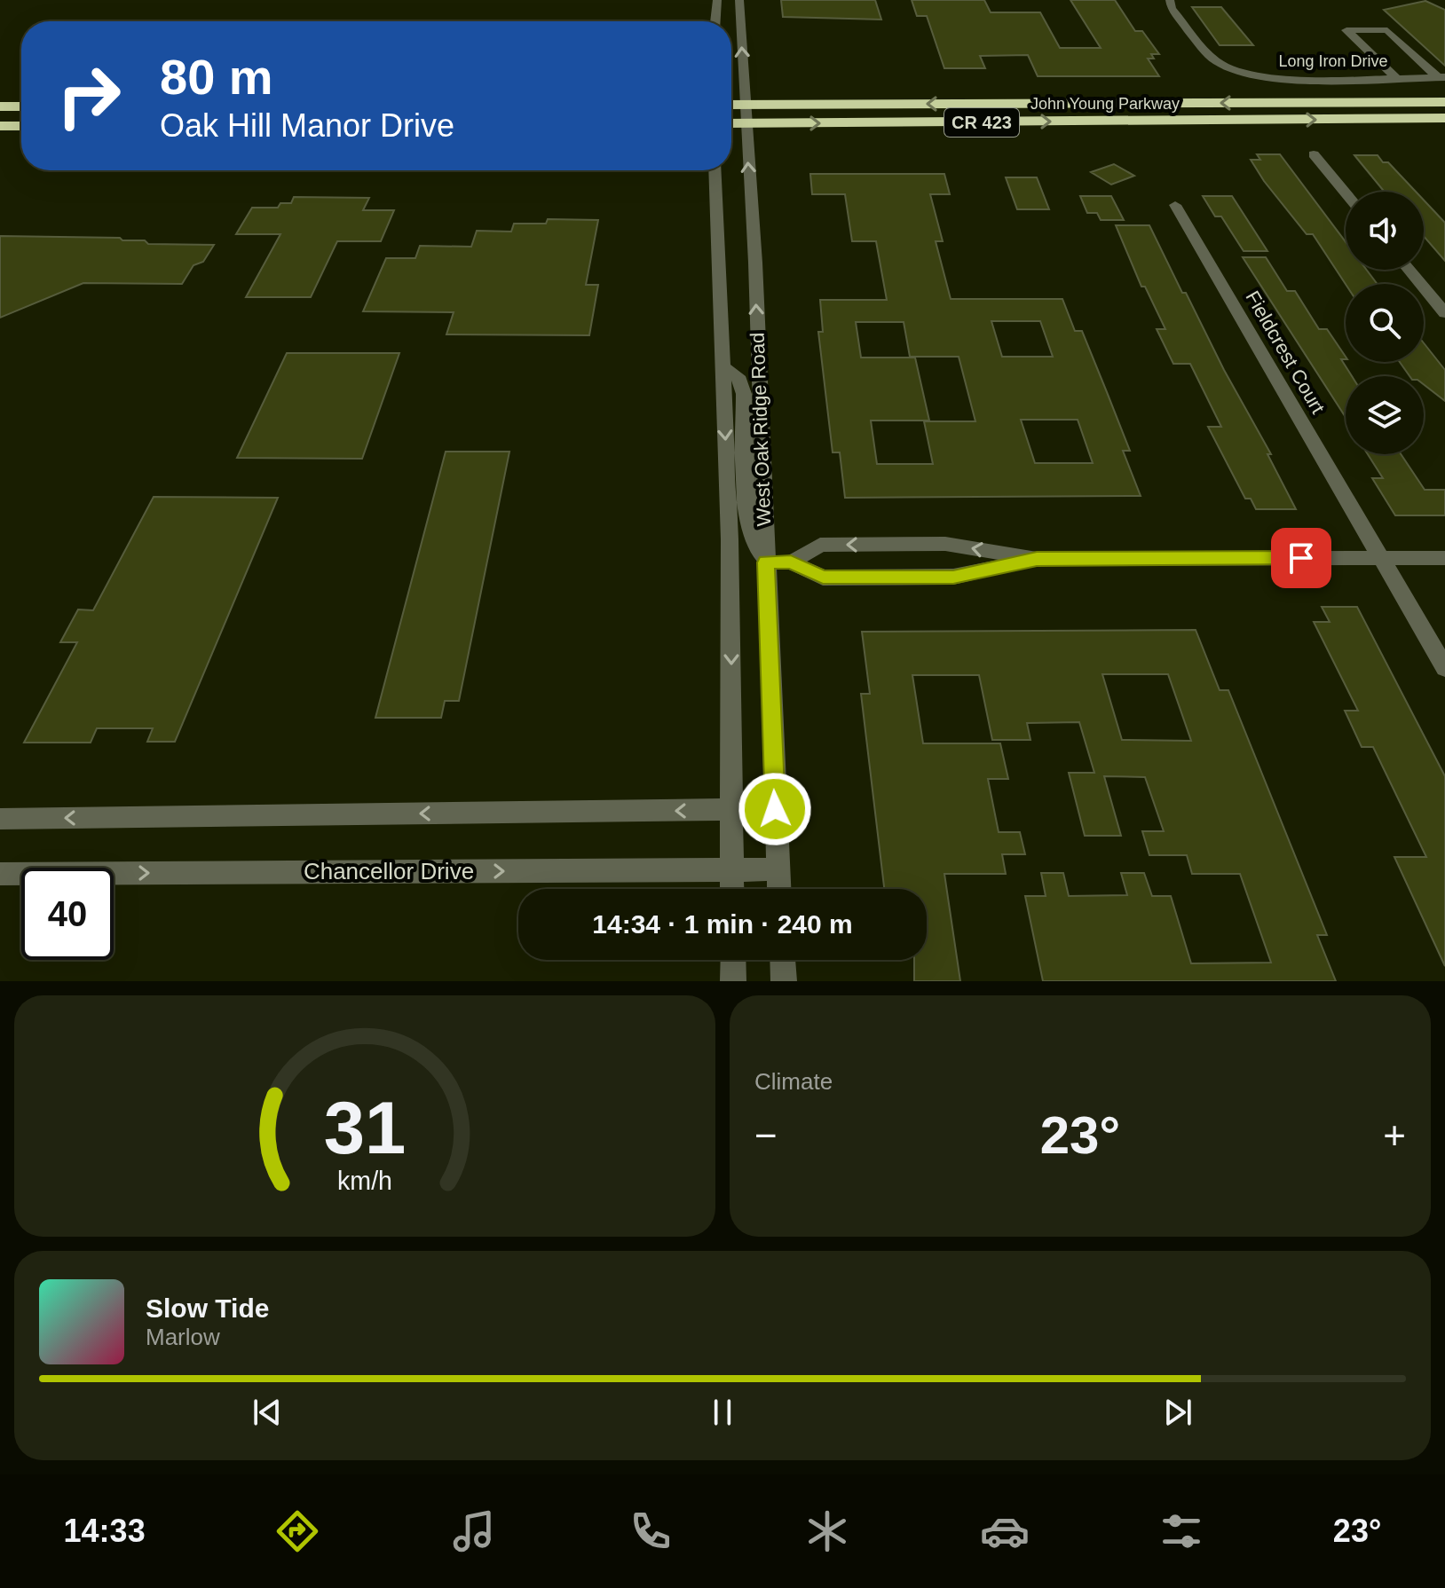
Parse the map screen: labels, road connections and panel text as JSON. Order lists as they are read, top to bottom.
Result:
{
  "streets": {
    "highway": ["John Young Parkway", "CR 423"],
    "street": [
      "Long Iron Drive",
      "Fieldcrest Court",
      "West Oak Ridge Road",
      "Chancellor Drive"
    ]
  },
  "crossings": [
    ["John Young Parkway", "West Oak Ridge Road"],
    ["West Oak Ridge Road", "Chancellor Drive"]
  ],
  "page": {
    "turn": ["80 m", "Oak Hill Manor Drive"],
    "limit": "40",
    "trip": "14:34 · 1 min · 240 m",
    "tile": "Climate",
    "heat": ["−", "23°", "+"],
    "song": ["Slow Tide", "Marlow"],
    "tabs": ["14:33", "23°"],
    "gauge": ["31", "km/h"]
  }
}
